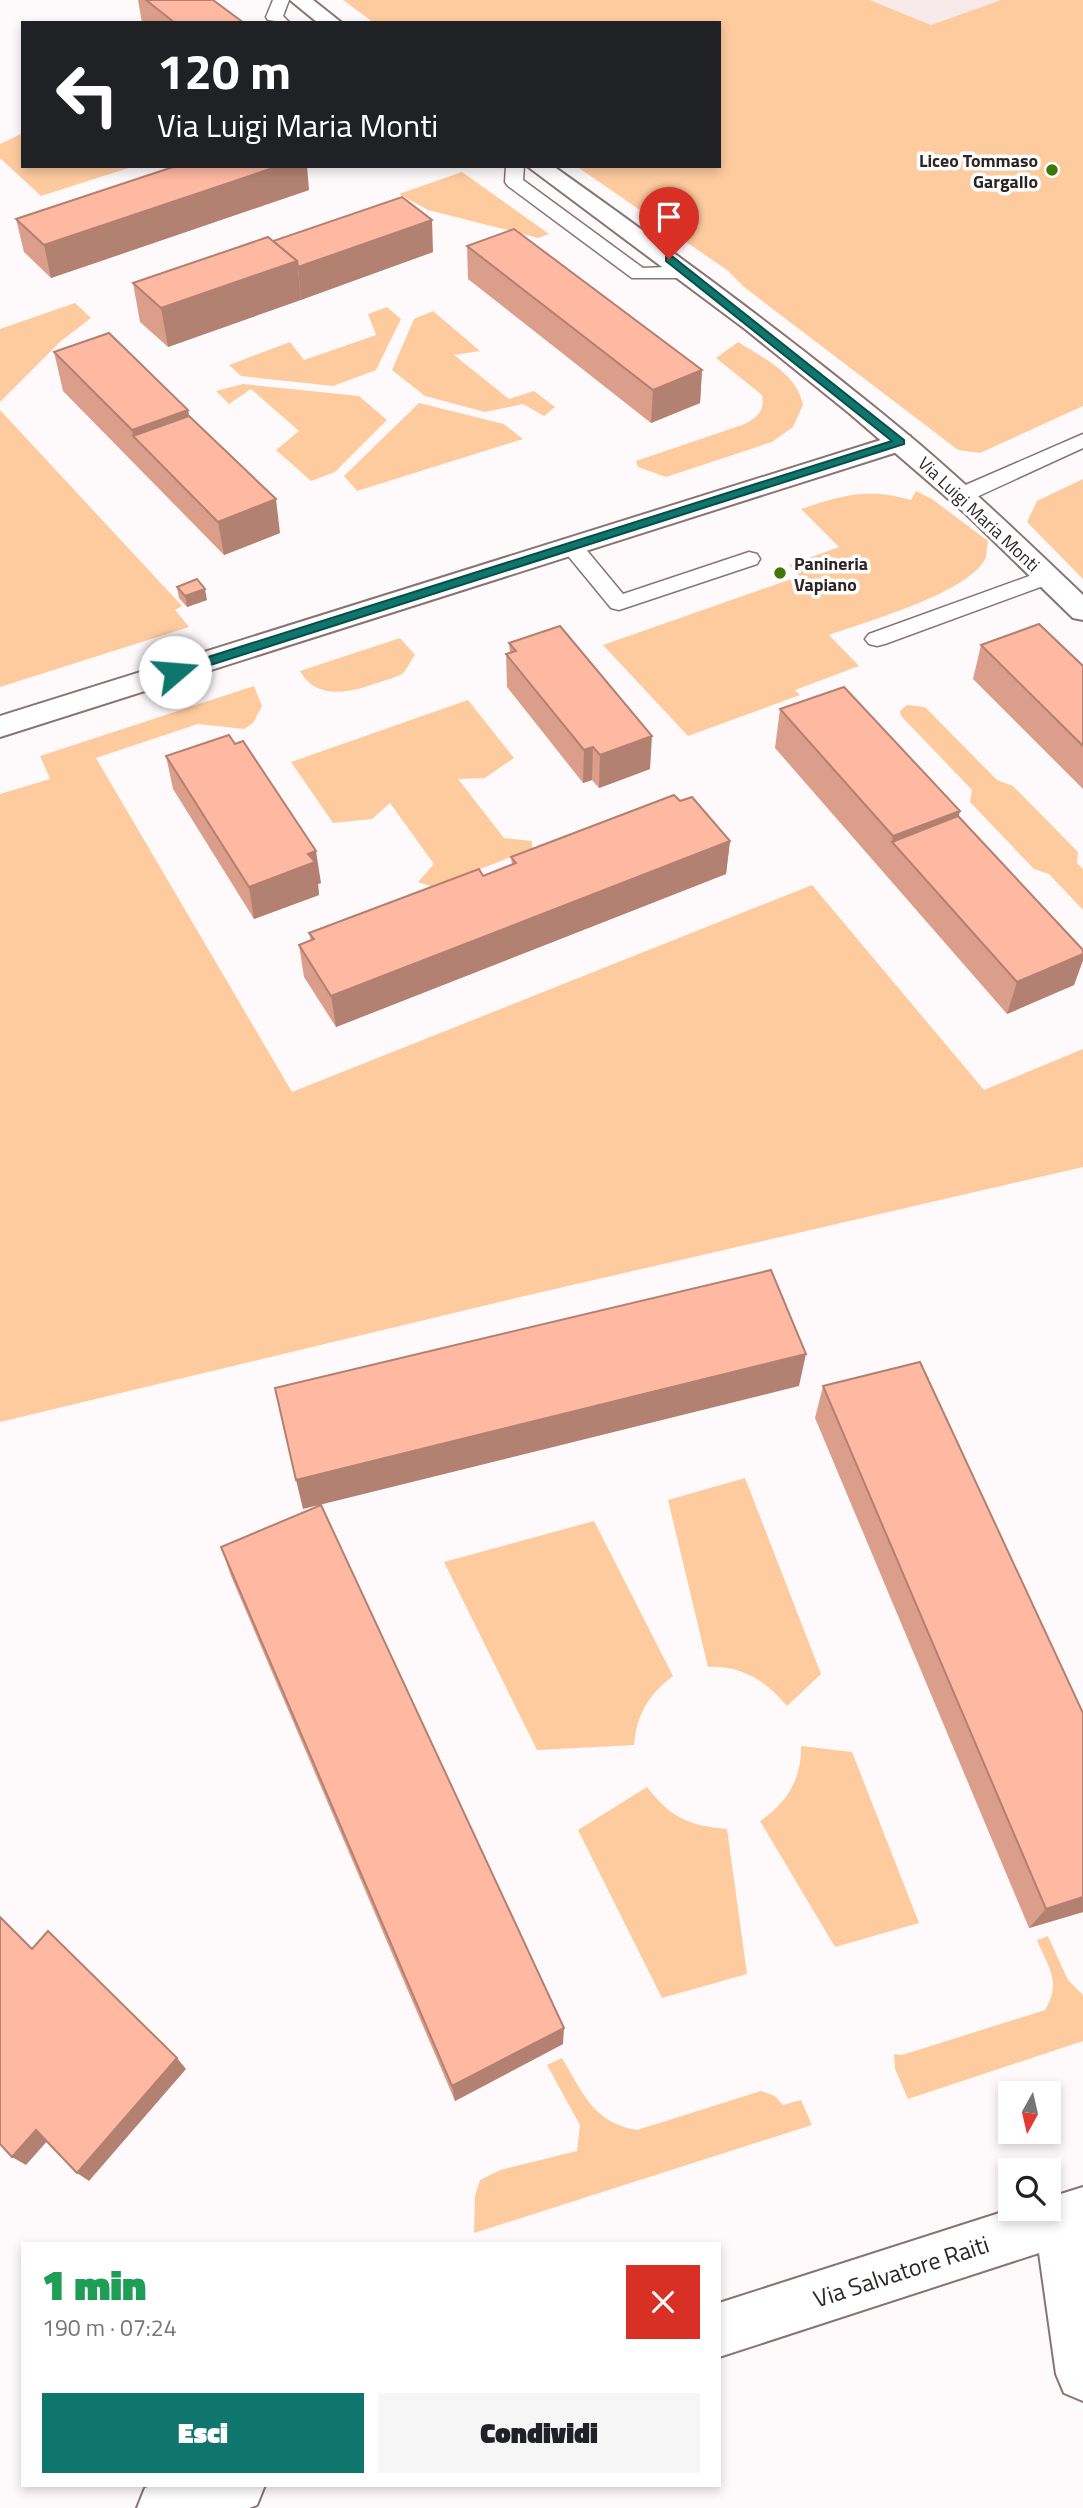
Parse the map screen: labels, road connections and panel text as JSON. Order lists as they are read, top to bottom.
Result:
{
  "streets": {
    "street": ["Via Luigi Maria Monti", "Via Salvatore Raiti"]
  },
  "places": ["Liceo Tommaso Gargallo", "Panineria Vapiano"],
  "north": "bottom",
  "page": {
    "turn": ["120 m", "Via Luigi Maria Monti"],
    "heading": ["1 min", "190 m · 07:24"],
    "buttons": ["Esci", "Condividi"]
  }
}
